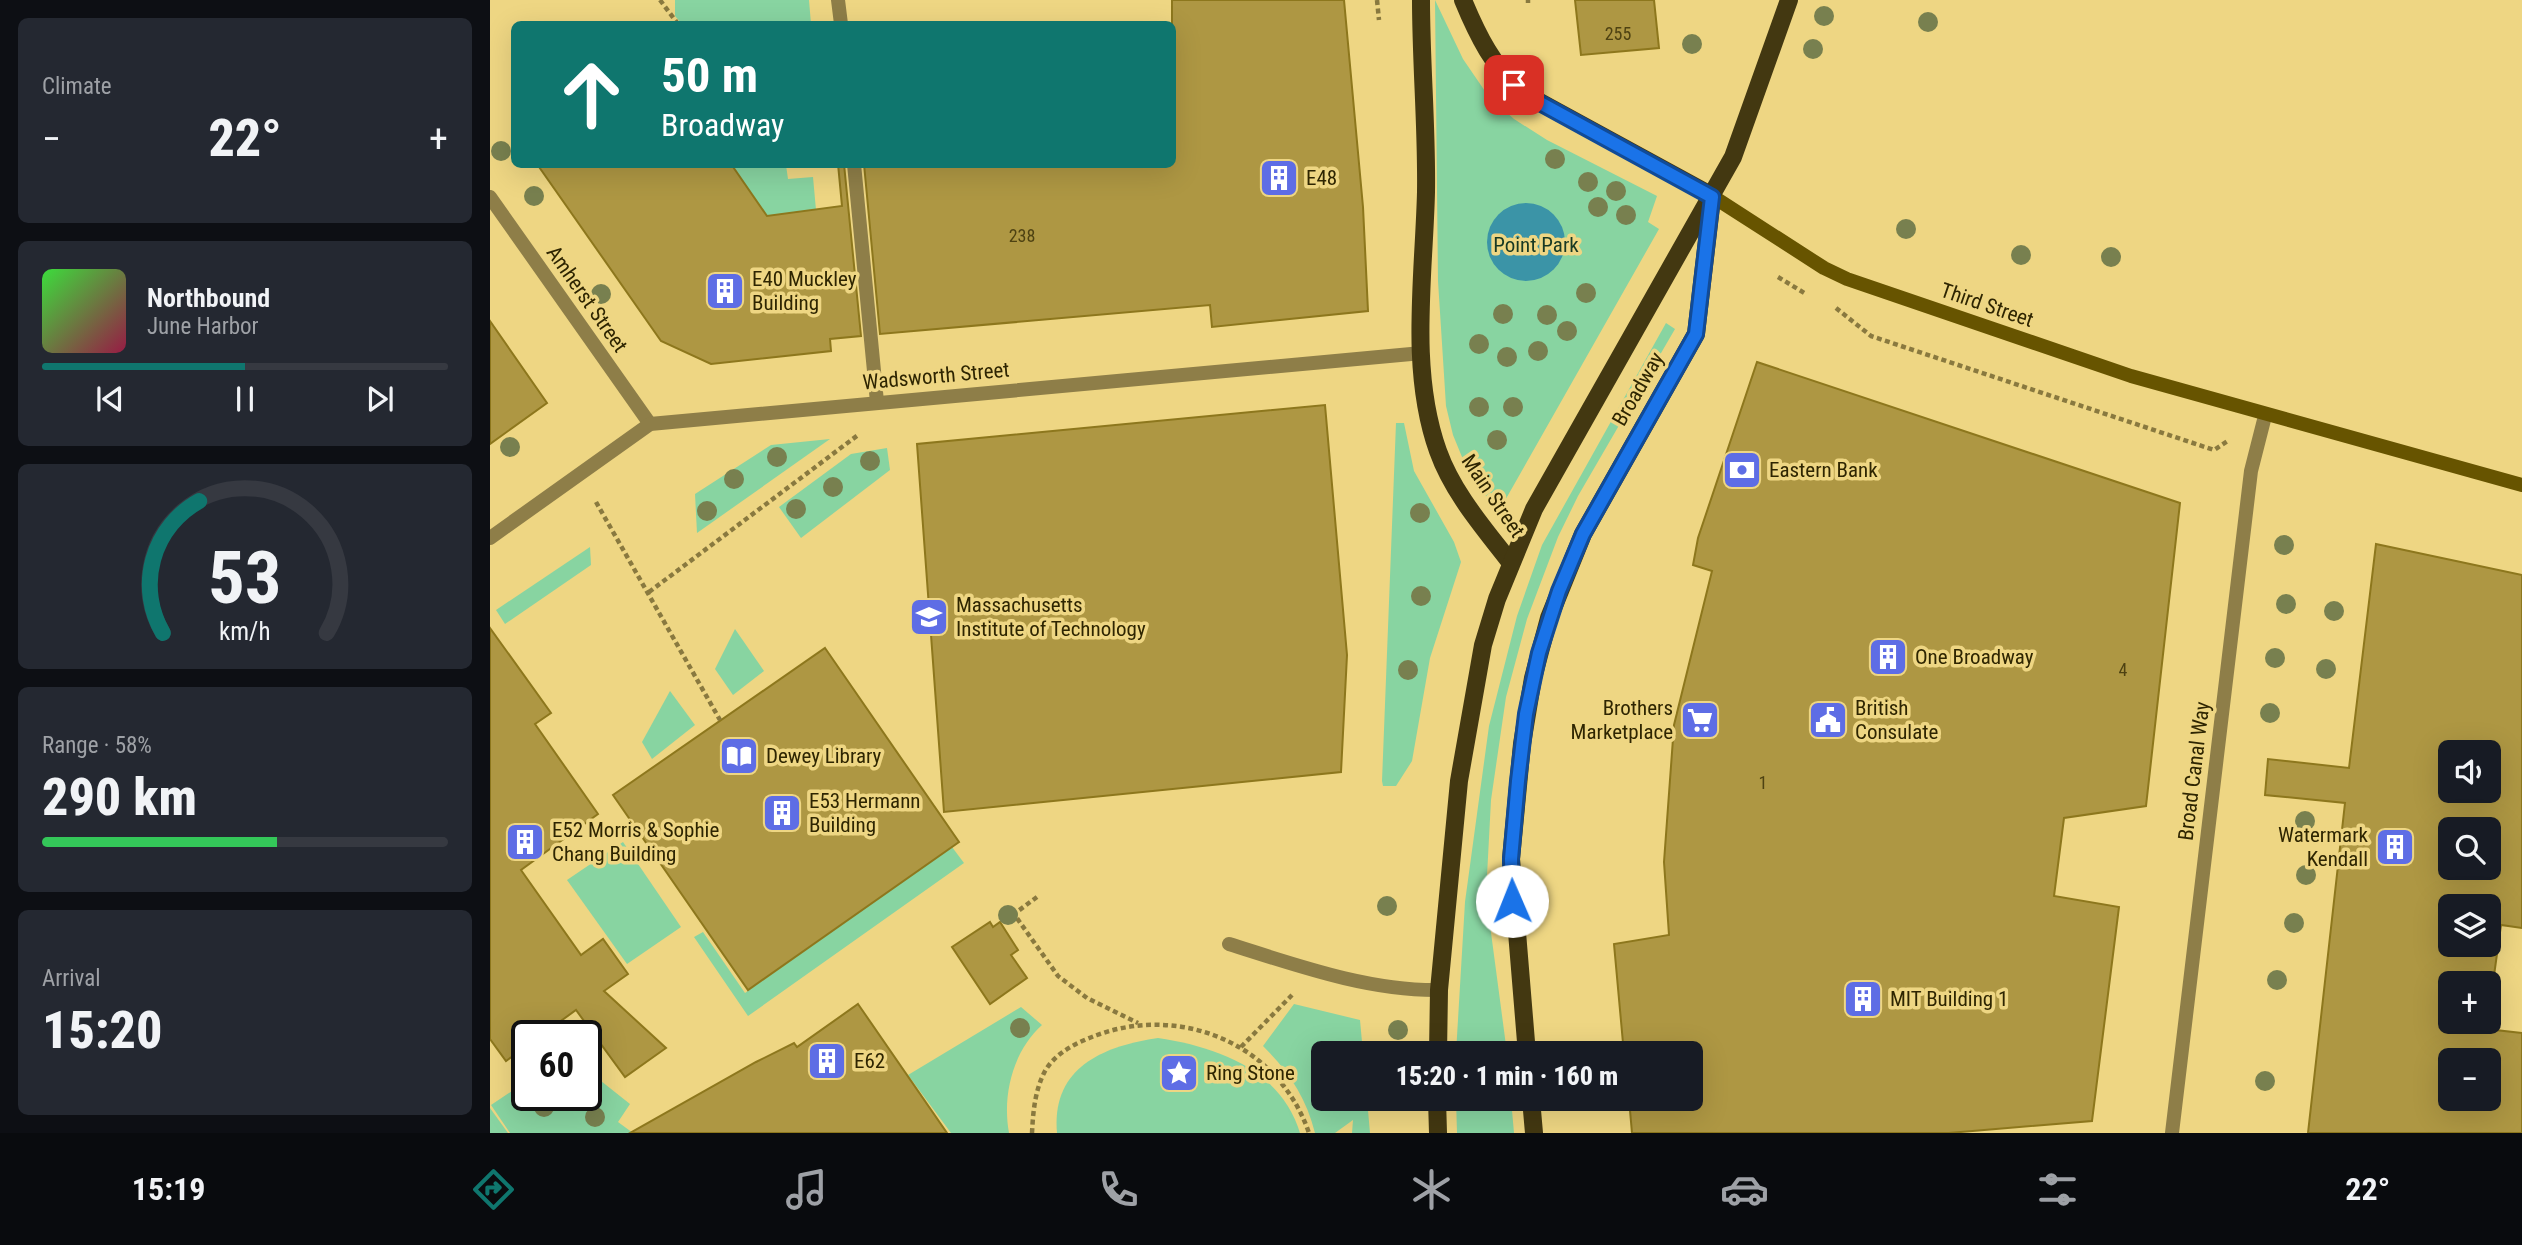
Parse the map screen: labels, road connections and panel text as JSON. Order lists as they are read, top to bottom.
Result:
{
  "streets": {
    "main road": ["Third Street", "Broadway", "Main Street"],
    "street": ["Amherst Street", "Wadsworth Street", "Broad Canal Way"]
  },
  "crossings": [
    ["Amherst Street", "Wadsworth Street"],
    ["Third Street", "Broadway"],
    ["Third Street", "Broad Canal Way"],
    ["Wadsworth Street", "Main Street"],
    ["Broadway", "Main Street"]
  ],
  "parks": ["Point Park"],
  "places": {
    "building": [
      "E48",
      "E40 Muckley Building",
      "One Broadway",
      "E53 Hermann Building",
      "E52 Morris & Sophie Chang Building",
      "Watermark Kendall",
      "MIT Building 1",
      "E62"
    ],
    "bank": ["Eastern Bank"],
    "school or university": ["Massachusetts Institute of Technology"],
    "supermarket": ["Brothers Marketplace"],
    "public building": ["British Consulate"],
    "library": ["Dewey Library"],
    "place": ["Ring Stone"]
  },
  "house_numbers": [
    "255",
    "238",
    "4",
    "1"
  ],
  "page": {
    "tile": [
      "Climate",
      ["Range · 58%", "290 km"],
      ["Arrival", "15:20"]
    ],
    "turn": ["50 m", "Broadway"],
    "heat": ["−", "22°", "+"],
    "song": ["Northbound", "June Harbor"],
    "map_buttons": ["+", "−"],
    "limit": "60",
    "trip": "15:20 · 1 min · 160 m",
    "tabs": ["15:19", "22°"],
    "gauge": ["53", "km/h"]
  }
}
